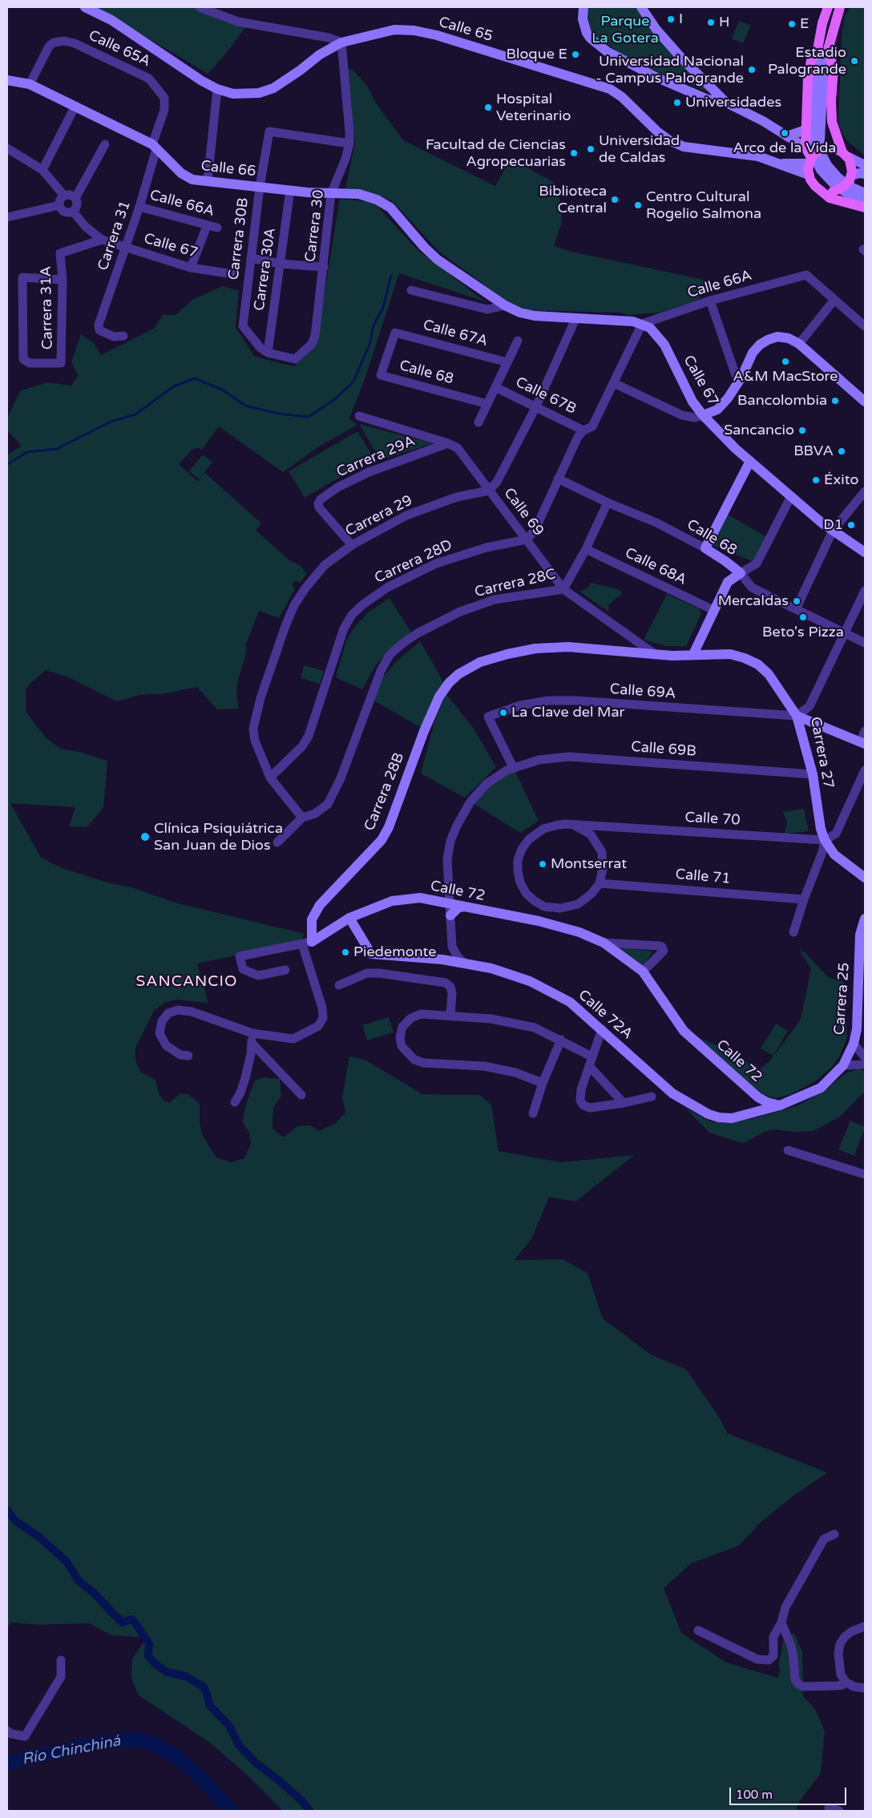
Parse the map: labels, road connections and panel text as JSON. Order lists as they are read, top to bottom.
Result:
{
  "streets": {
    "street": [
      "Calle 65",
      "Calle 65A",
      "Calle 66",
      "Calle 66A",
      "Carrera 30",
      "Carrera 31",
      "Carrera 30B",
      "Calle 67",
      "Carrera 30A",
      "Carrera 31A",
      "Calle 67A",
      "Calle 68",
      "Calle 67B",
      "Carrera 29A",
      "Calle 69",
      "Carrera 29",
      "Carrera 28D",
      "Calle 68A",
      "Carrera 28C",
      "Calle 69A",
      "Calle 69B",
      "Carrera 27",
      "Carrera 28B",
      "Calle 70",
      "Calle 71",
      "Calle 72",
      "Carrera 25",
      "Calle 72A"
    ]
  },
  "crossings": [
    ["Calle 65", "Carrera 30"],
    ["Calle 65A", "Calle 66"],
    ["Calle 65A", "Carrera 31"],
    ["Calle 66", "Carrera 30"],
    ["Calle 66", "Carrera 31"],
    ["Calle 66", "Carrera 30B"],
    ["Calle 66", "Carrera 30A"],
    ["Calle 66A", "Carrera 31"],
    ["Calle 66A", "Calle 67"],
    ["Carrera 30", "Carrera 30B"],
    ["Carrera 30", "Carrera 30A"],
    ["Carrera 31", "Calle 67"],
    ["Carrera 30B", "Carrera 30A"],
    ["Calle 67", "Carrera 31A"],
    ["Calle 67A", "Calle 68"],
    ["Calle 68", "Carrera 28C"],
    ["Calle 68", "Carrera 27"],
    ["Carrera 29A", "Calle 69"],
    ["Carrera 29A", "Carrera 29"],
    ["Calle 69", "Carrera 29"],
    ["Calle 69", "Carrera 28D"],
    ["Calle 69", "Carrera 28C"],
    ["Calle 69", "Calle 69A"],
    ["Calle 69", "Carrera 27"],
    ["Calle 69", "Carrera 28B"],
    ["Carrera 29", "Carrera 28D"],
    ["Calle 68A", "Carrera 28C"],
    ["Calle 69A", "Calle 69B"],
    ["Calle 69A", "Carrera 27"],
    ["Calle 69B", "Carrera 27"],
    ["Calle 69B", "Calle 72"],
    ["Carrera 27", "Calle 70"],
    ["Carrera 28B", "Calle 72"],
    ["Calle 70", "Calle 71"],
    ["Calle 72", "Carrera 25"],
    ["Calle 72", "Calle 72A"],
    ["Carrera 25", "Calle 72A"]
  ],
  "districts": ["SANCANCIO"],
  "water": ["Río Chinchiná"],
  "parks": ["Parque La Gotera"],
  "places": [
    "I",
    "H",
    "E",
    "Bloque E",
    "Estadio Palogrande",
    "Universidad Nacional - Campus Palogrande",
    "Universidades",
    "Hospital Veterinario",
    "Arco de la Vida",
    "Universidad de Caldas",
    "Facultad de Ciencias Agropecuarias",
    "Biblioteca Central",
    "Centro Cultural Rogelio Salmona",
    "A&M MacStore",
    "Bancolombia",
    "Sancancio",
    "BBVA",
    "Éxito",
    "D1",
    "Mercaldas",
    "Beto's Pizza",
    "La Clave del Mar",
    "Clínica Psiquiátrica San Juan de Dios",
    "Montserrat",
    "Piedemonte"
  ],
  "scale_bar": "100 m"
}
